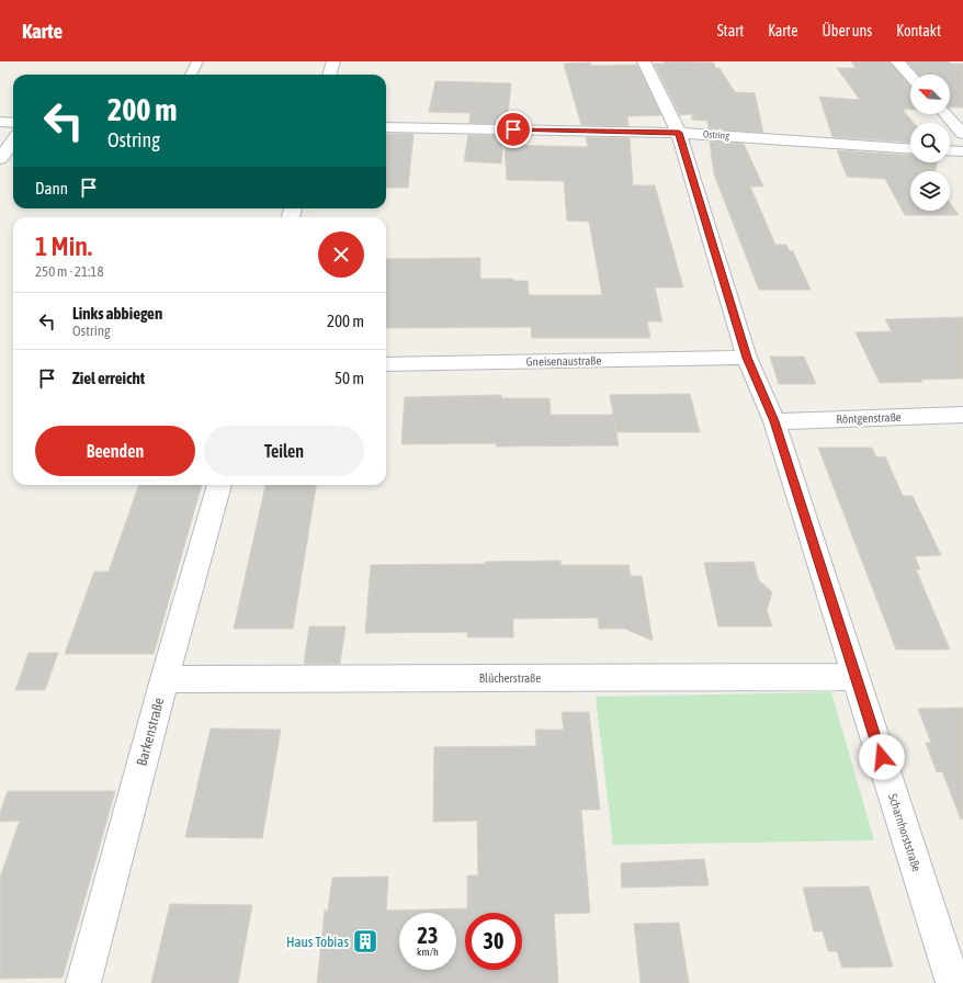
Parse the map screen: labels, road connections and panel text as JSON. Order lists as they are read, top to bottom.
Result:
{
  "streets": {
    "street": [
      "Ostring",
      "Gneisenaustraße",
      "Röntgenstraße",
      "Blücherstraße",
      "Barkenstraße",
      "Scharnhorststraße"
    ]
  },
  "crossings": [
    ["Ostring", "Scharnhorststraße"],
    ["Gneisenaustraße", "Scharnhorststraße"],
    ["Röntgenstraße", "Scharnhorststraße"],
    ["Blücherstraße", "Barkenstraße"],
    ["Blücherstraße", "Scharnhorststraße"]
  ],
  "places": {
    "building": ["Haus Tobias"]
  },
  "north": "top left",
  "page": {
    "header": "Karte",
    "nav": [
      "Start",
      "Karte",
      "Über uns",
      "Kontakt"
    ],
    "turn": ["200 m", "Ostring"],
    "then": "Dann",
    "heading": ["1 Min.", "250 m · 21:18"],
    "list": [
      {
        "name": "Links abbiegen",
        "note": "Ostring",
        "value": "200 m"
      },
      {
        "name": "Ziel erreicht",
        "value": "50 m"
      }
    ],
    "buttons": ["Beenden", "Teilen"],
    "speed": "23 km/h",
    "limit": "30"
  }
}
